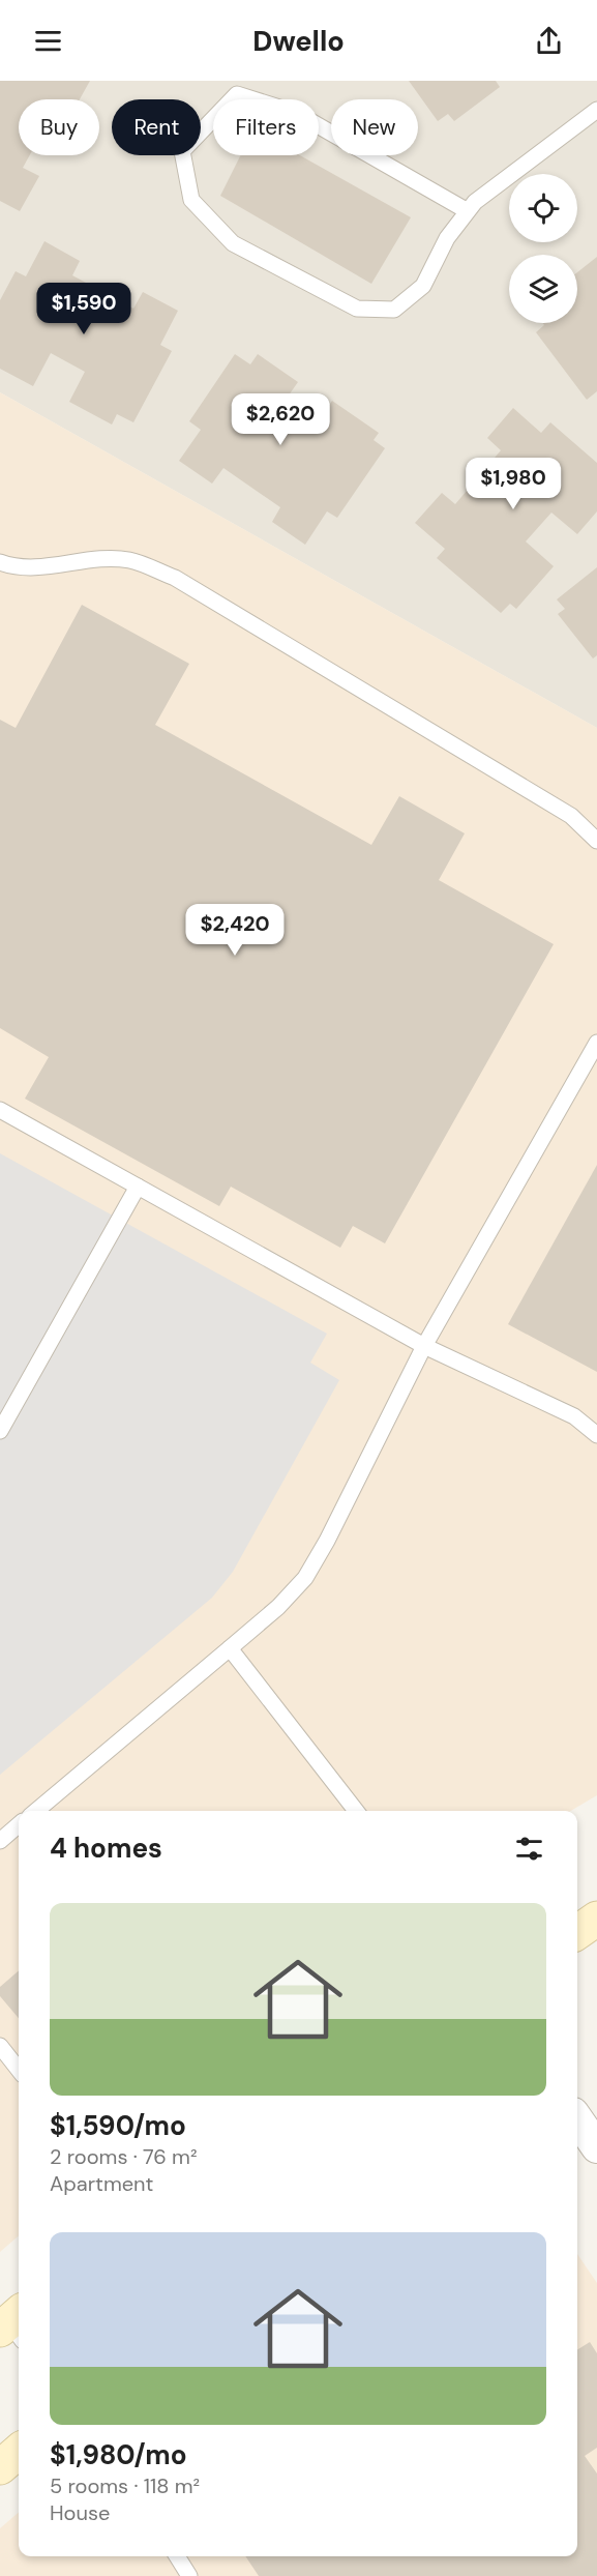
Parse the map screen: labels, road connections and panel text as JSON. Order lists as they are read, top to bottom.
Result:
{
  "page": {
    "header": "Dwello",
    "chip": [
      "Buy",
      "Rent",
      "Filters",
      "New"
    ],
    "price": [
      "$1,590",
      "$2,620",
      "$1,980",
      "$2,420"
    ],
    "heading": "4 homes",
    "list": [
      {
        "name": "$1,590/mo",
        "note": "2 rooms · 76 m² · Apartment"
      },
      {
        "name": "$1,980/mo",
        "note": "5 rooms · 118 m² · House"
      }
    ]
  }
}
